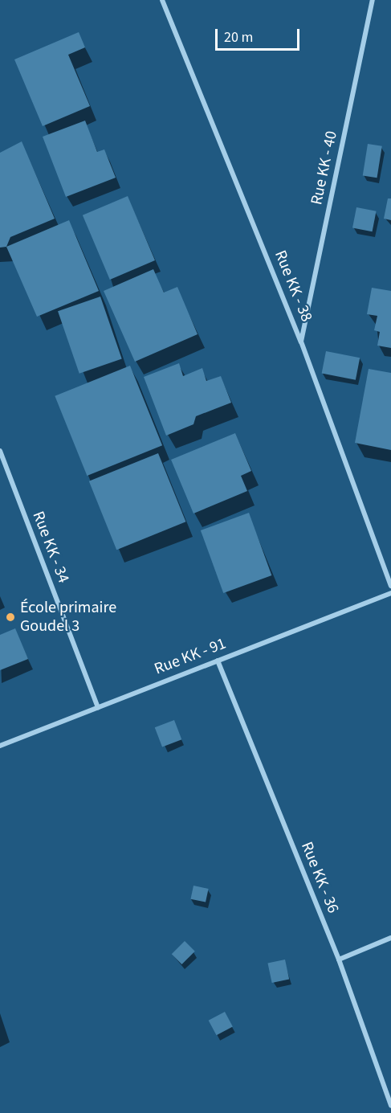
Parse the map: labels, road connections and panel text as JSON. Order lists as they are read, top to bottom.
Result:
{
  "streets": {
    "street": [
      "Rue KK - 40",
      "Rue KK - 38",
      "Rue KK - 34",
      "Rue KK - 91",
      "Rue KK - 36"
    ]
  },
  "crossings": [
    ["Rue KK - 40", "Rue KK - 38"],
    ["Rue KK - 34", "Rue KK - 91"],
    ["Rue KK - 91", "Rue KK - 36"]
  ],
  "places": ["École primaire Goudel 3"],
  "scale_bar": "20 m"
}
